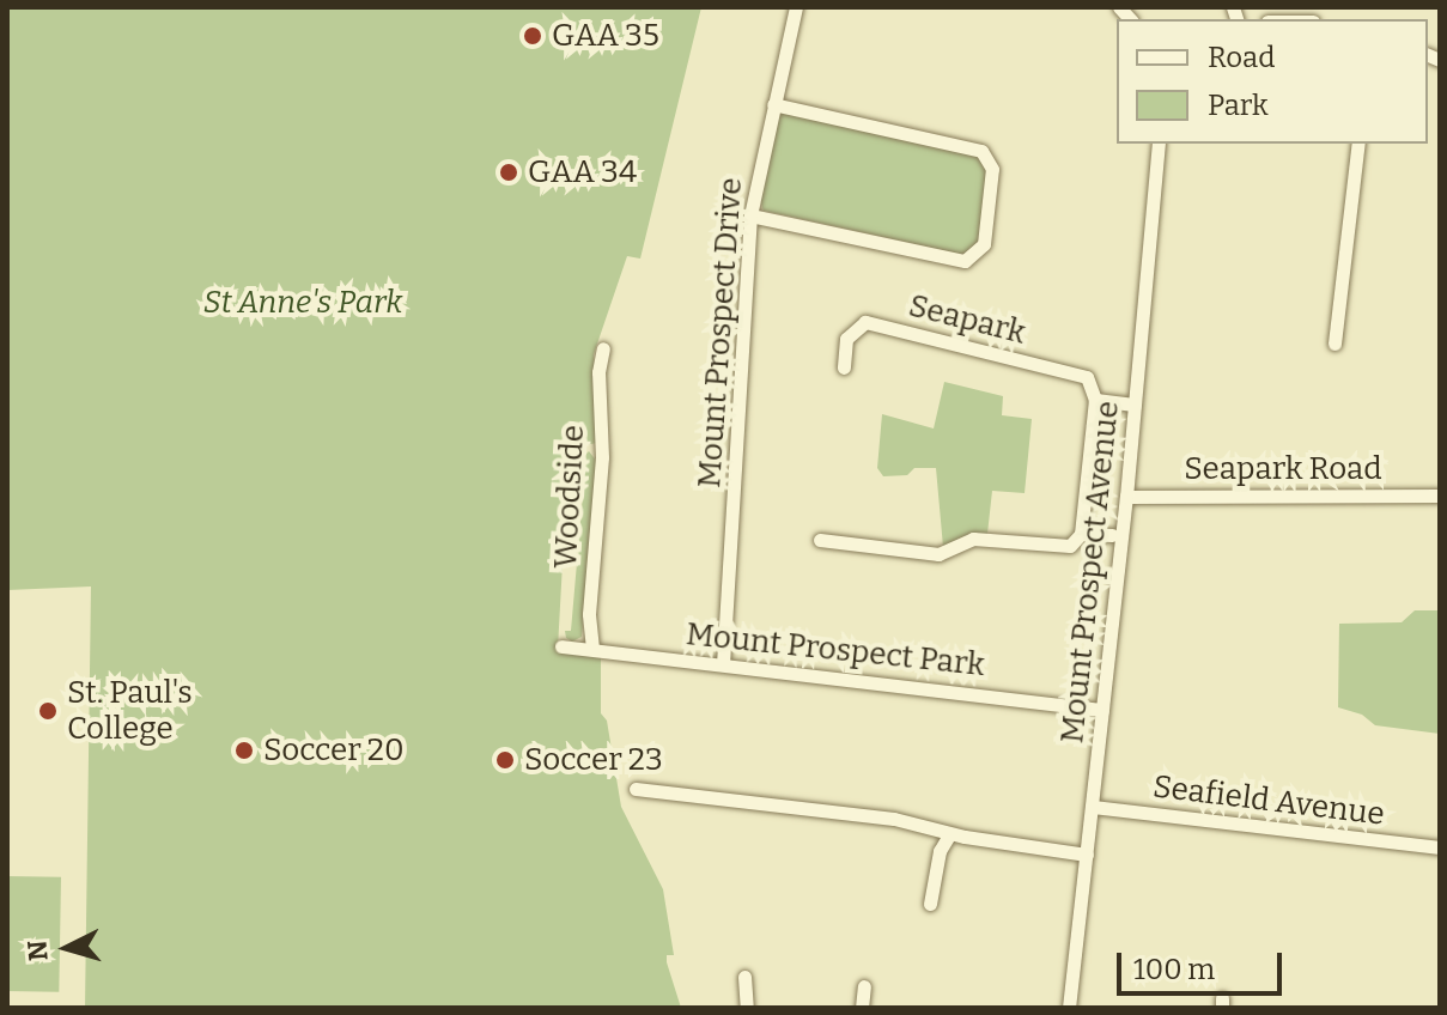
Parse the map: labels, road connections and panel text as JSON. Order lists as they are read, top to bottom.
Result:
{
  "streets": {
    "street": [
      "Seapark",
      "Mount Prospect Drive",
      "Seapark Road",
      "Woodside",
      "Mount Prospect Avenue",
      "Mount Prospect Park",
      "Seafield Avenue"
    ]
  },
  "crossings": [
    ["Mount Prospect Drive", "Mount Prospect Park"],
    ["Seapark Road", "Mount Prospect Avenue"],
    ["Woodside", "Mount Prospect Park"],
    ["Mount Prospect Avenue", "Mount Prospect Park"],
    ["Mount Prospect Avenue", "Seafield Avenue"]
  ],
  "parks": ["St Anne's Park"],
  "places": [
    "GAA 35",
    "GAA 34",
    "St. Paul's College",
    "Soccer 20",
    "Soccer 23"
  ],
  "legend": ["Road", "Park"],
  "scale_bar": "100 m",
  "north": "left"
}
